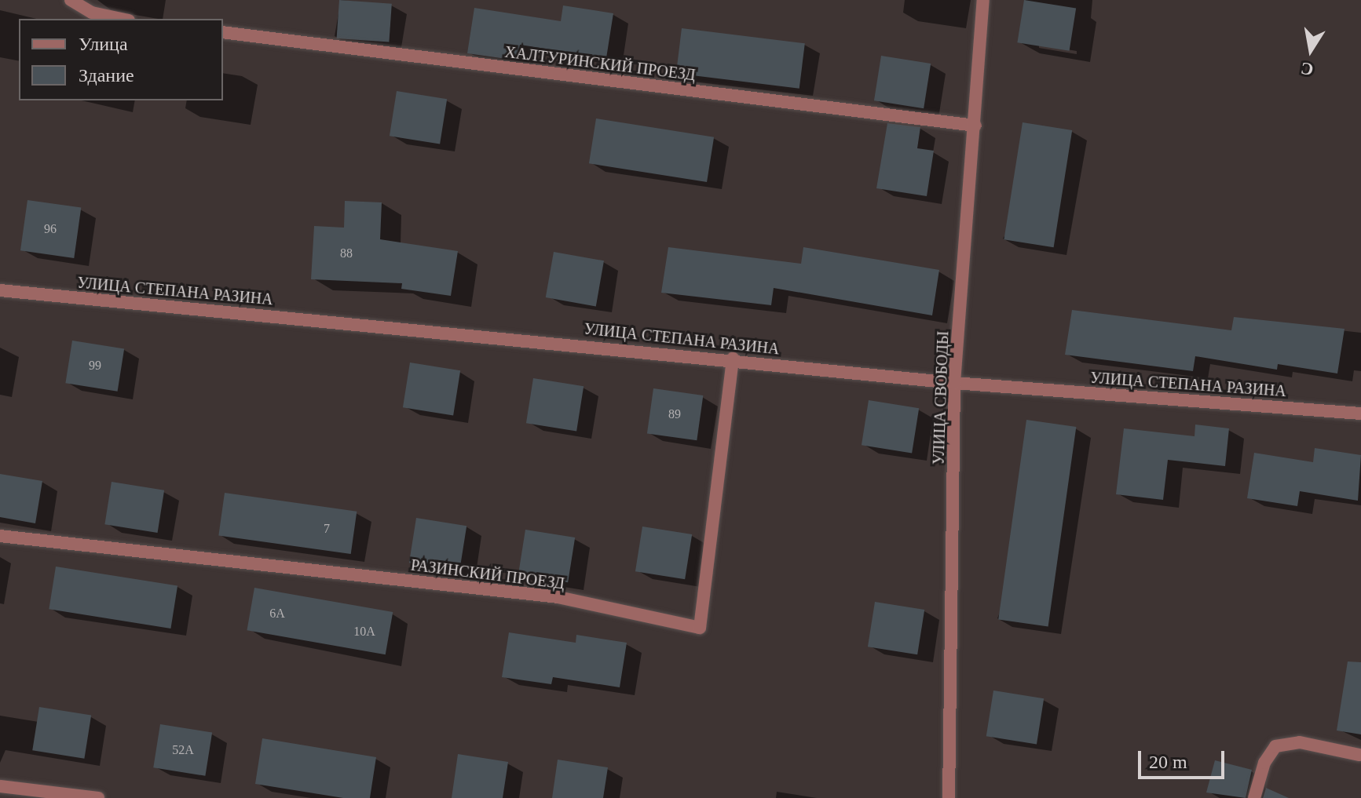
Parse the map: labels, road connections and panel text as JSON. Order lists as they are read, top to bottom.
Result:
{
  "streets": {
    "street": [
      "ХАЛТУРИНСКИЙ ПРОЕЗД",
      "УЛИЦА СТЕПАНА РАЗИНА",
      "УЛИЦА СВОБОДЫ",
      "РАЗИНСКИЙ ПРОЕЗД"
    ]
  },
  "crossings": [
    ["ХАЛТУРИНСКИЙ ПРОЕЗД", "УЛИЦА СВОБОДЫ"],
    ["УЛИЦА СТЕПАНА РАЗИНА", "УЛИЦА СВОБОДЫ"],
    ["УЛИЦА СТЕПАНА РАЗИНА", "РАЗИНСКИЙ ПРОЕЗД"]
  ],
  "house_numbers": [
    "96",
    "88",
    "99",
    "89",
    "7",
    "6А",
    "10А",
    "52А"
  ],
  "legend": ["Улица", "Здание"],
  "scale_bar": "20 m",
  "north": "bottom"
}
